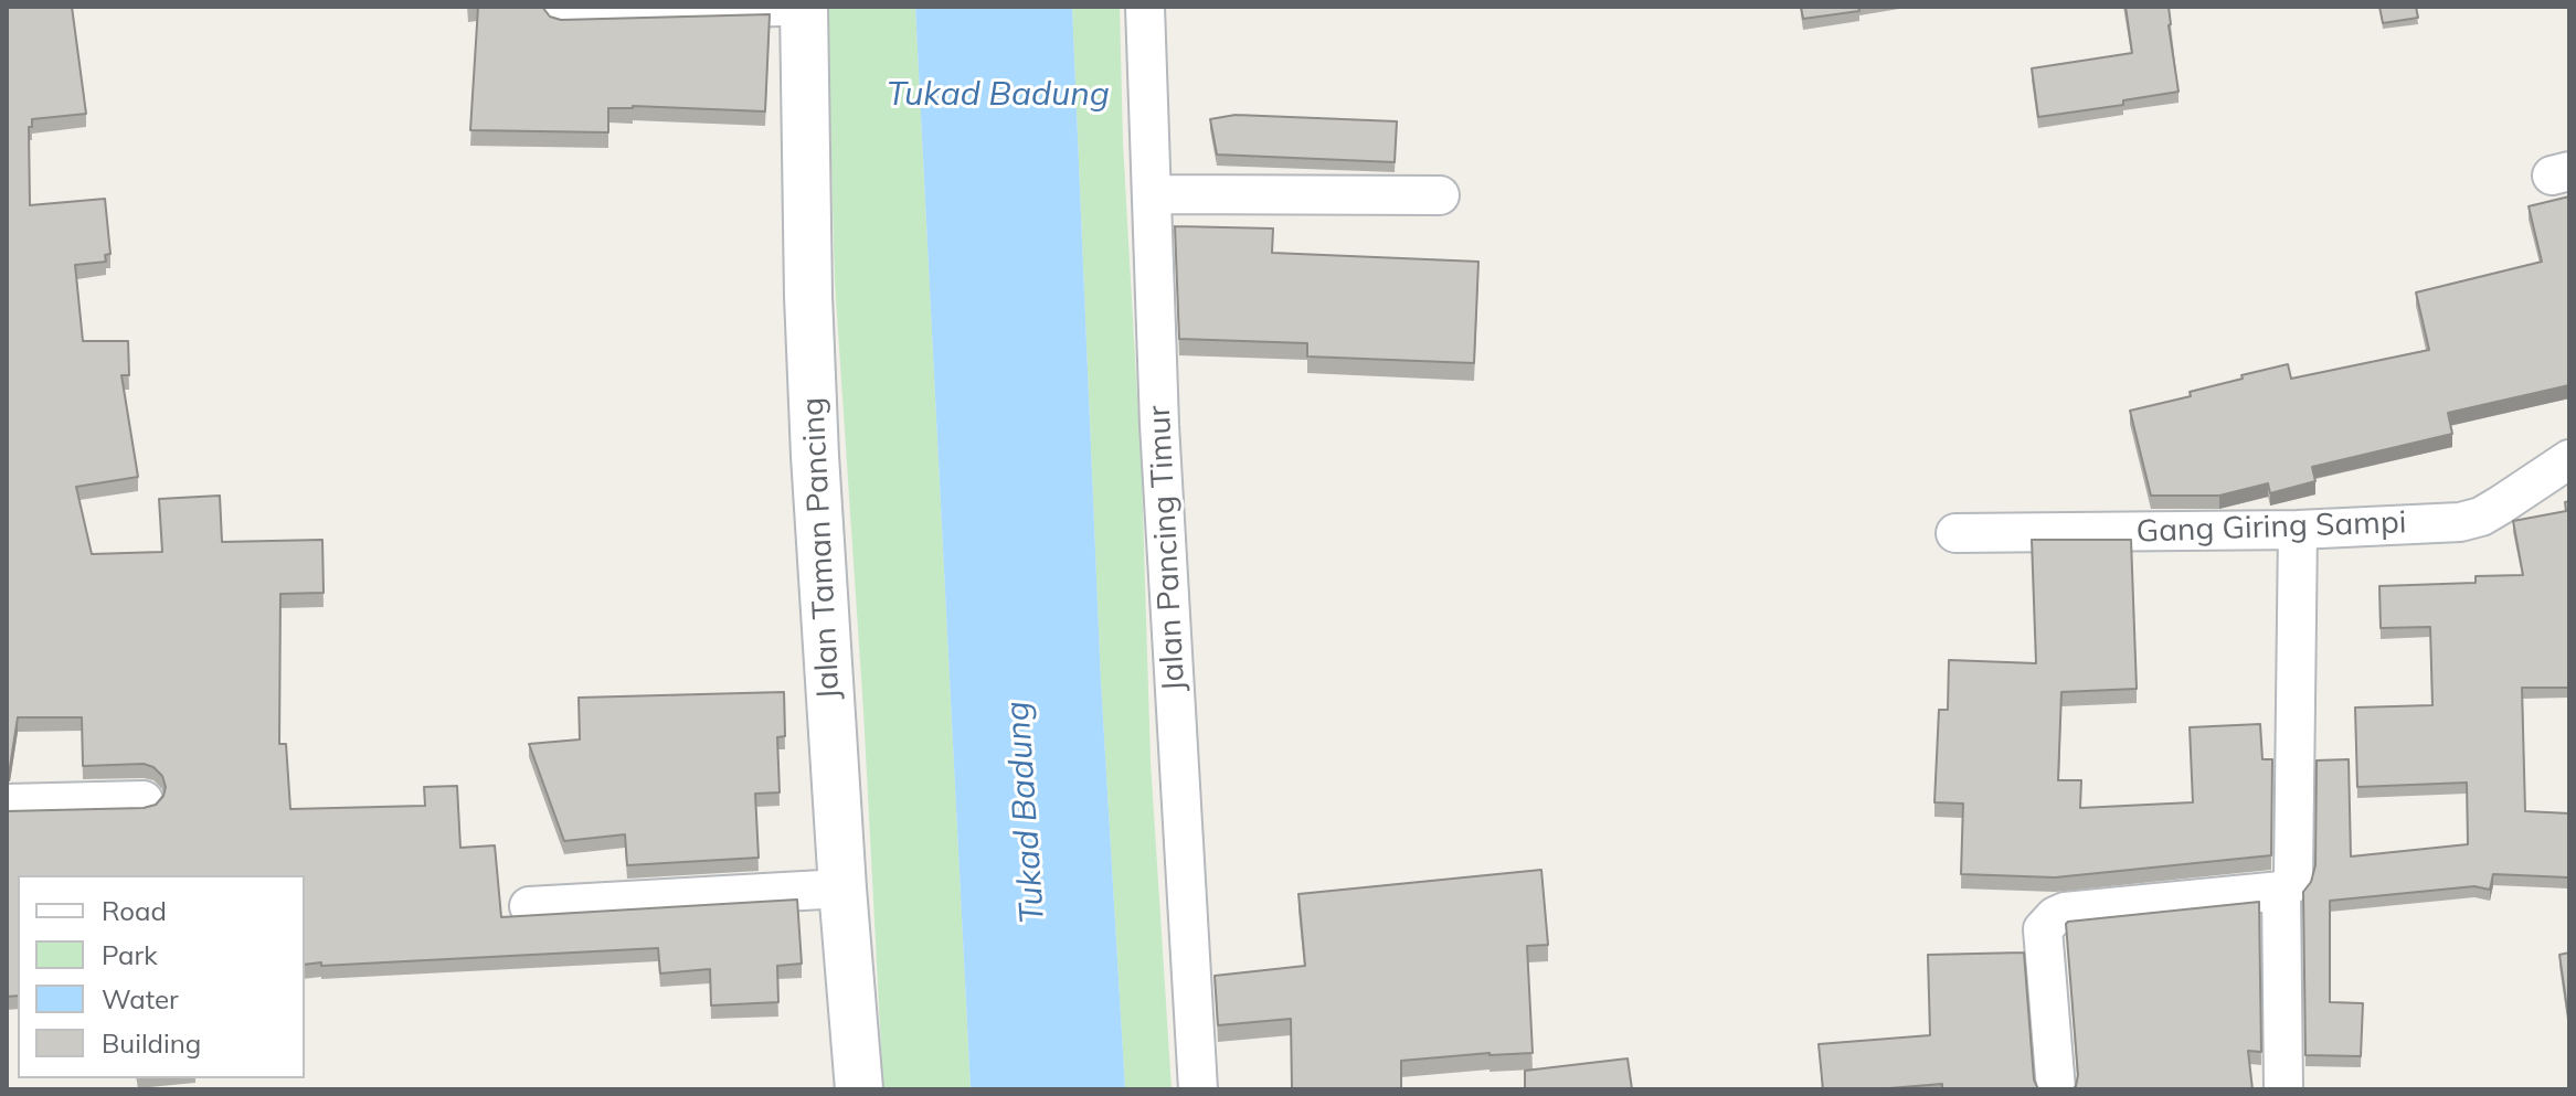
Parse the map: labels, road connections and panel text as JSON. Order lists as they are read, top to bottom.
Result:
{
  "streets": {
    "street": ["Gang Giring Sampi", "Jalan Taman Pancing", "Jalan Pancing Timur"]
  },
  "water": ["Tukad Badung"],
  "legend": [
    "Road",
    "Park",
    "Water",
    "Building"
  ]
}
